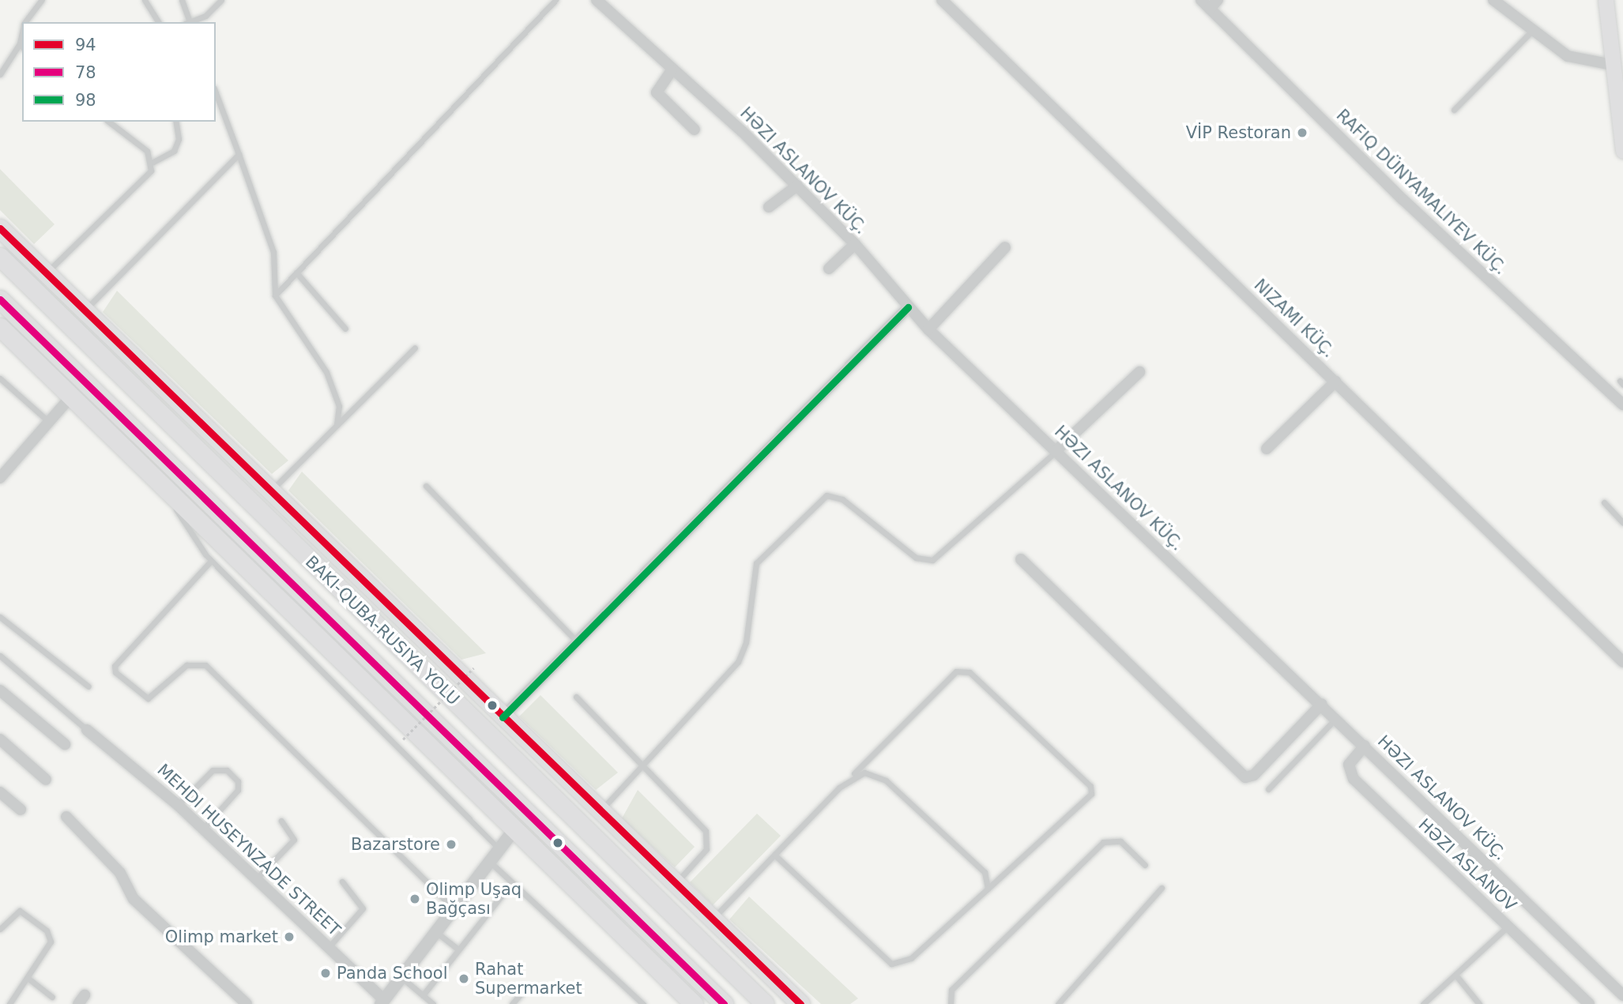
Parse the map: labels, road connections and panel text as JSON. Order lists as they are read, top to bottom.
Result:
{
  "streets": {
    "street": [
      "HƏZI ASLANOV KÜÇ.",
      "NIZAMI KÜÇ.",
      "MEHDI HUSEYNZADЕ STREET",
      "HƏZI ASLANOV"
    ]
  },
  "crossings": [
    ["HƏZI ASLANOV KÜÇ.", "HƏZI ASLANOV"]
  ],
  "places": [
    "VİP Restoran",
    "Bazarstore",
    "Olimp Uşaq Bağçası",
    "Olimp market",
    "Panda School",
    "Rahat Supermarket"
  ],
  "lines": ["transit line 94", "transit line 78", "transit line 98"],
  "legend": ["94", "78", "98"]
}
